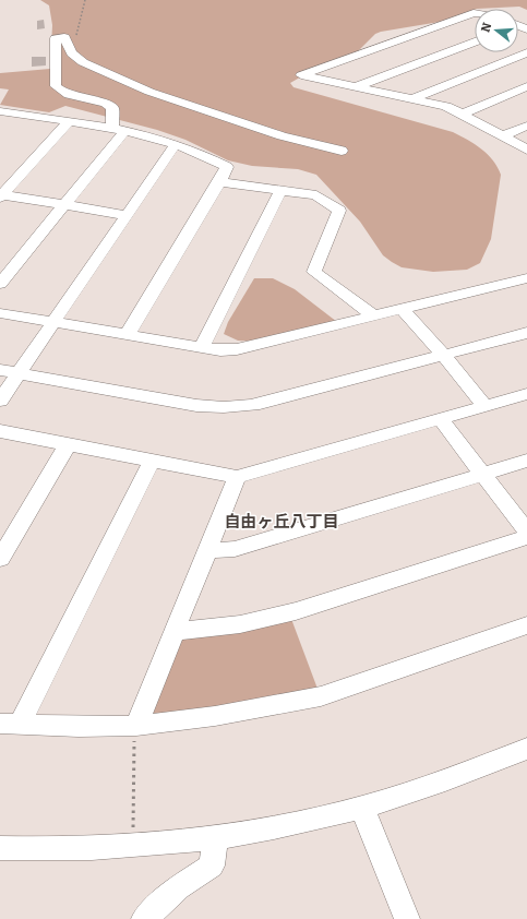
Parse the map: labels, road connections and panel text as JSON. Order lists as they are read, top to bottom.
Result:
{
  "districts": ["自由ヶ丘八丁目"],
  "north": "left"
}
